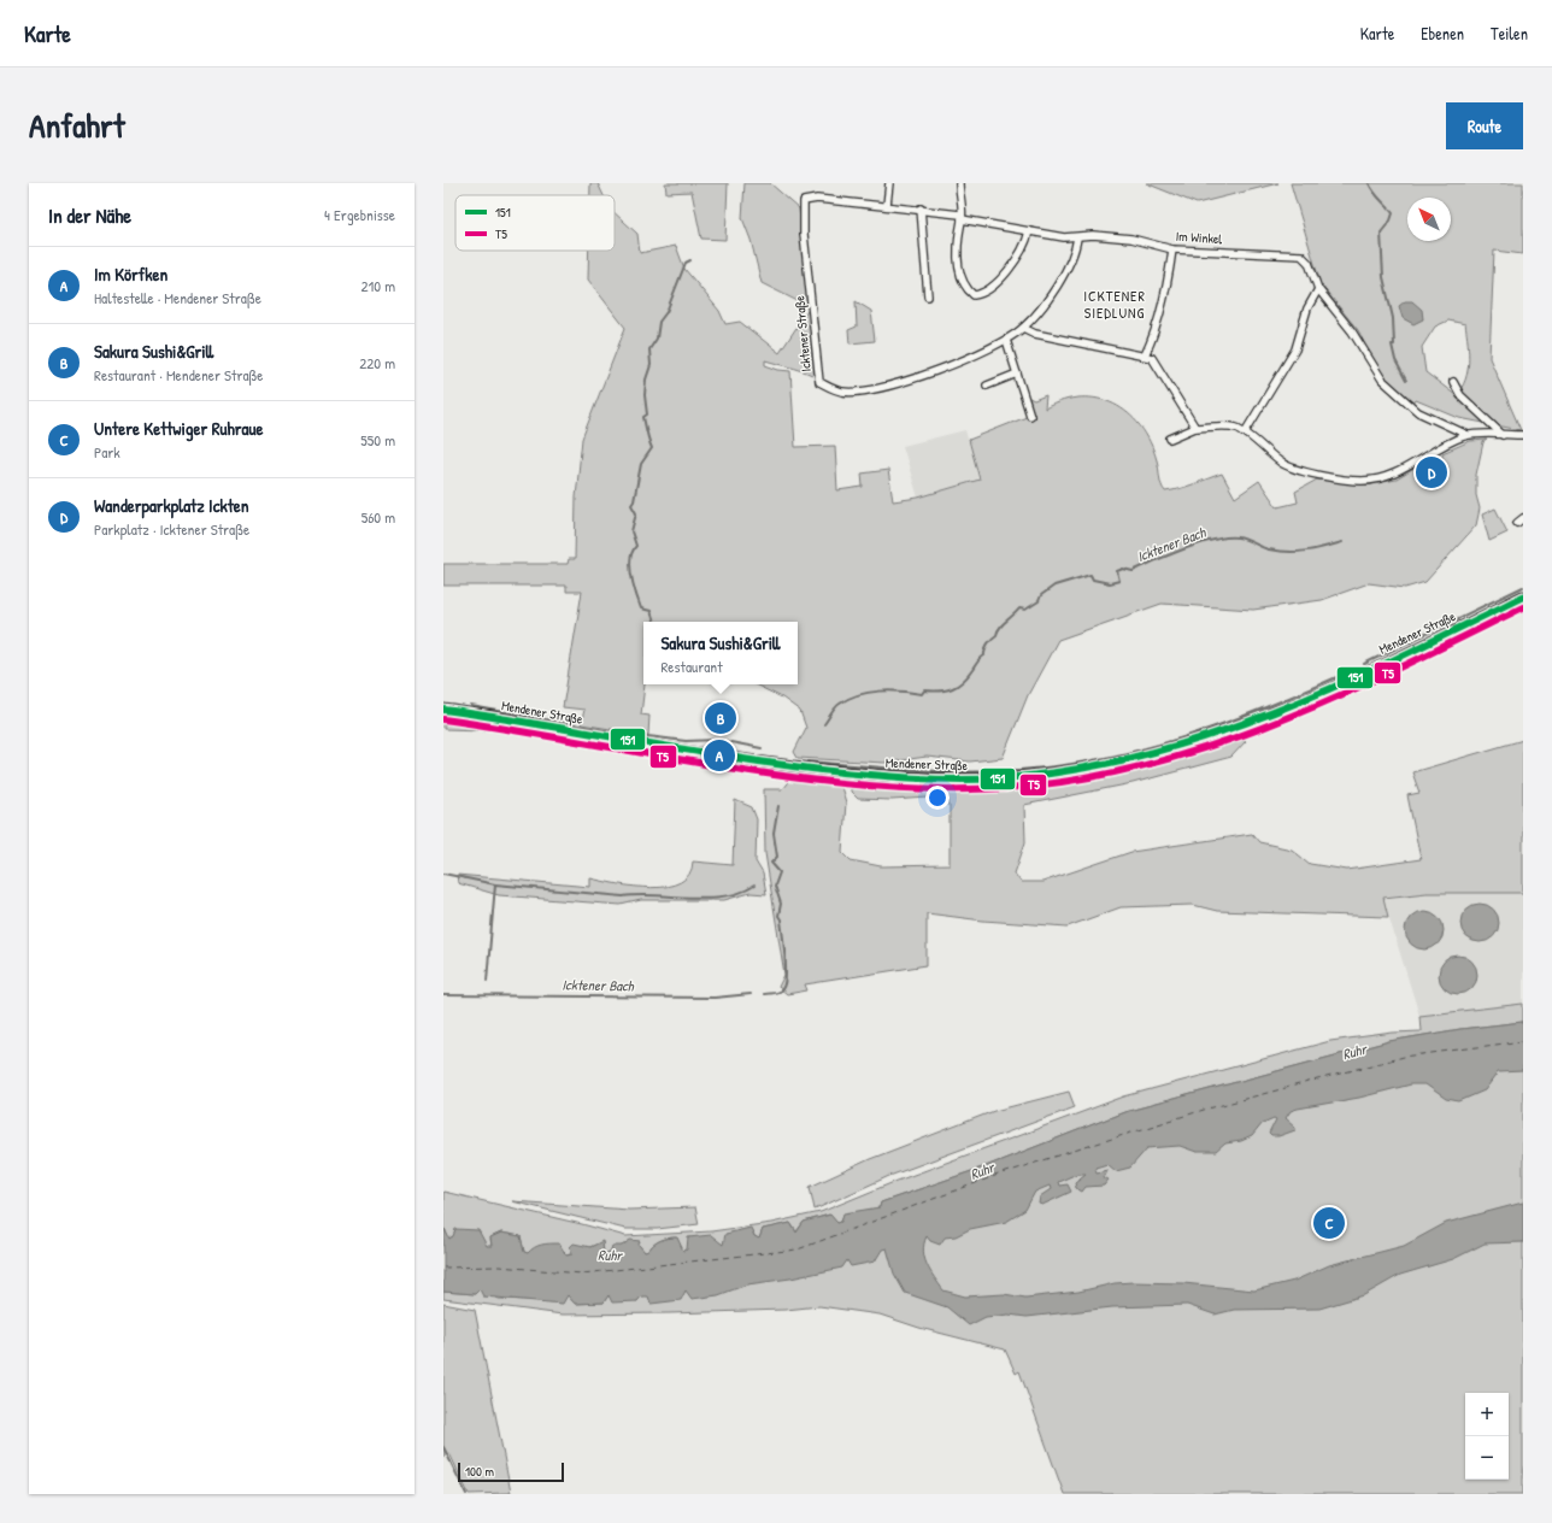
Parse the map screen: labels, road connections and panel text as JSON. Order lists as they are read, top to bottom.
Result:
{
  "streets": {
    "main road": ["Mendener Straße"],
    "street": ["Im Winkel", "Icktener Straße"]
  },
  "crossings": [
    ["Im Winkel", "Icktener Straße"]
  ],
  "districts": ["ICKTENER SIEDLUNG"],
  "water": ["Icktener Bach", "Ruhr"],
  "lines": ["transit line 151", "transit line T5"],
  "legend": ["151", "T5"],
  "scale_bar": "100 m",
  "north": "top left",
  "page": {
    "header": "Karte",
    "nav": ["Karte", "Ebenen", "Teilen"],
    "title": "Anfahrt",
    "buttons": "Route",
    "heading": ["In der Nähe", "4 Ergebnisse"],
    "list": [
      {
        "mark": "A",
        "name": "Im Körfken",
        "note": "Haltestelle · Mendener Straße",
        "value": "210 m"
      },
      {
        "mark": "B",
        "name": "Sakura Sushi&Grill",
        "note": "Restaurant · Mendener Straße",
        "value": "220 m"
      },
      {
        "mark": "C",
        "name": "Untere Kettwiger Ruhraue",
        "note": "Park",
        "value": "550 m"
      },
      {
        "mark": "D",
        "name": "Wanderparkplatz Ickten",
        "note": "Parkplatz · Icktener Straße",
        "value": "560 m"
      }
    ],
    "pins": [
      "D",
      "B",
      "A",
      "C"
    ],
    "popup": ["Sakura Sushi&Grill", "Restaurant"],
    "map_buttons": ["+", "−"],
    "scale": "100 m"
  }
}
